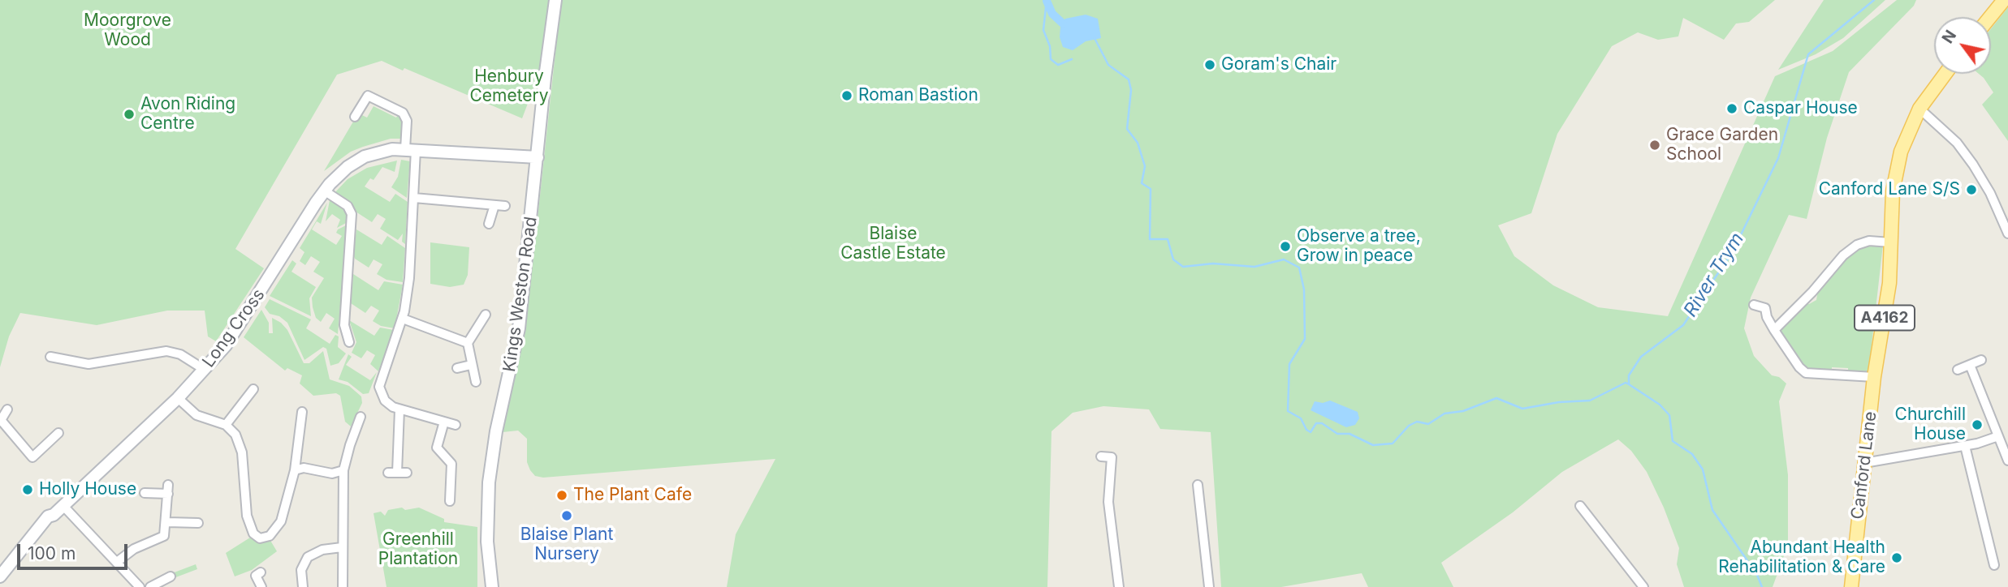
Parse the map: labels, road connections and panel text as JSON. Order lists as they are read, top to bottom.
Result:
{
  "streets": {
    "main road": ["A4162", "Canford Lane"],
    "street": ["Kings Weston Road", "Long Cross"]
  },
  "crossings": [
    ["Kings Weston Road", "Long Cross"]
  ],
  "water": ["River Trym"],
  "parks": [
    "Moorgrove Wood",
    "Henbury Cemetery",
    "Blaise Castle Estate",
    "Greenhill Plantation"
  ],
  "places": [
    "Goram's Chair",
    "Roman Bastion",
    "Caspar House",
    "Avon Riding Centre",
    "Grace Garden School",
    "Canford Lane S/S",
    "Observe a tree, Grow in peace",
    "Churchill House",
    "Holly House",
    "The Plant Cafe",
    "Blaise Plant Nursery",
    "Abundant Health Rehabilitation & Care"
  ],
  "scale_bar": "100 m",
  "north": "top left"
}
